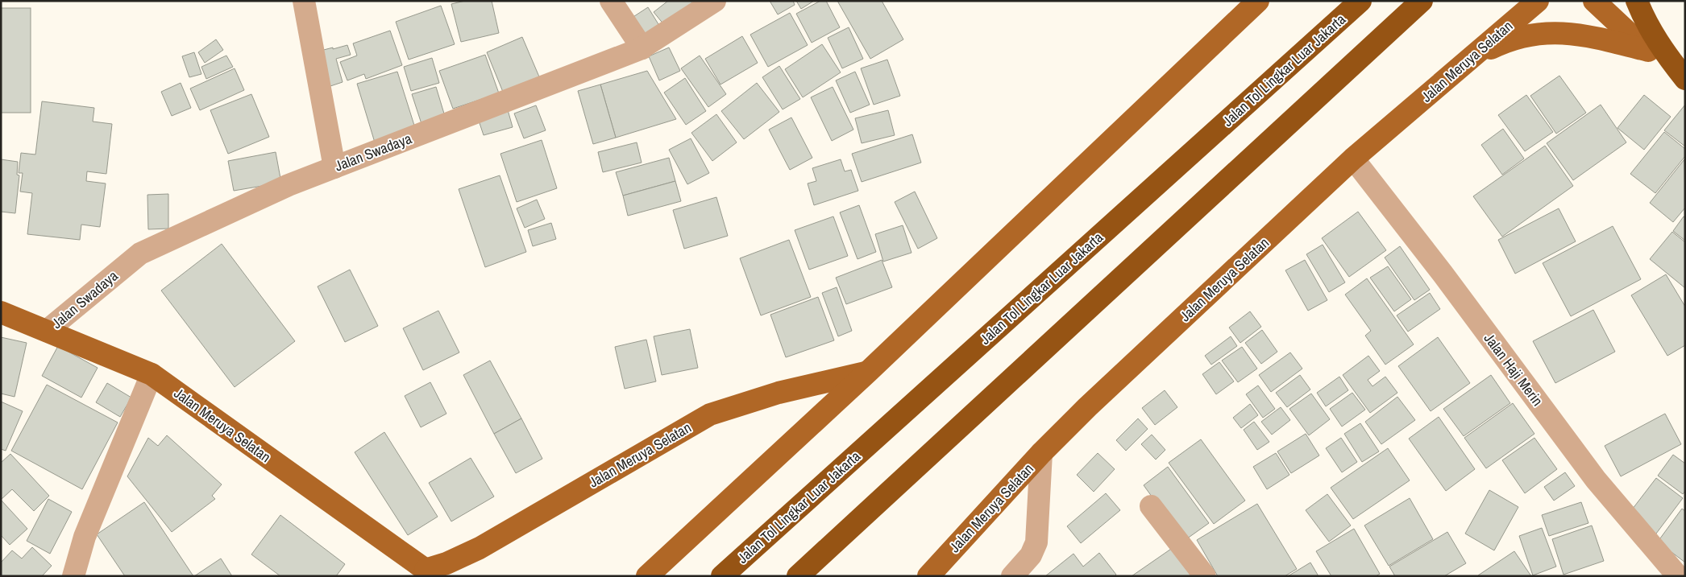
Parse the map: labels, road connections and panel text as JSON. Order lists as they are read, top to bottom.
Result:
{
  "streets": {
    "highway": ["Jalan Tol Lingkar Luar Jakarta"],
    "main road": ["Jalan Meruya Selatan"],
    "street": ["Jalan Swadaya", "Jalan Haji Merin"]
  },
  "crossings": [
    ["Jalan Meruya Selatan", "Jalan Swadaya"],
    ["Jalan Meruya Selatan", "Jalan Haji Merin"]
  ]
}
